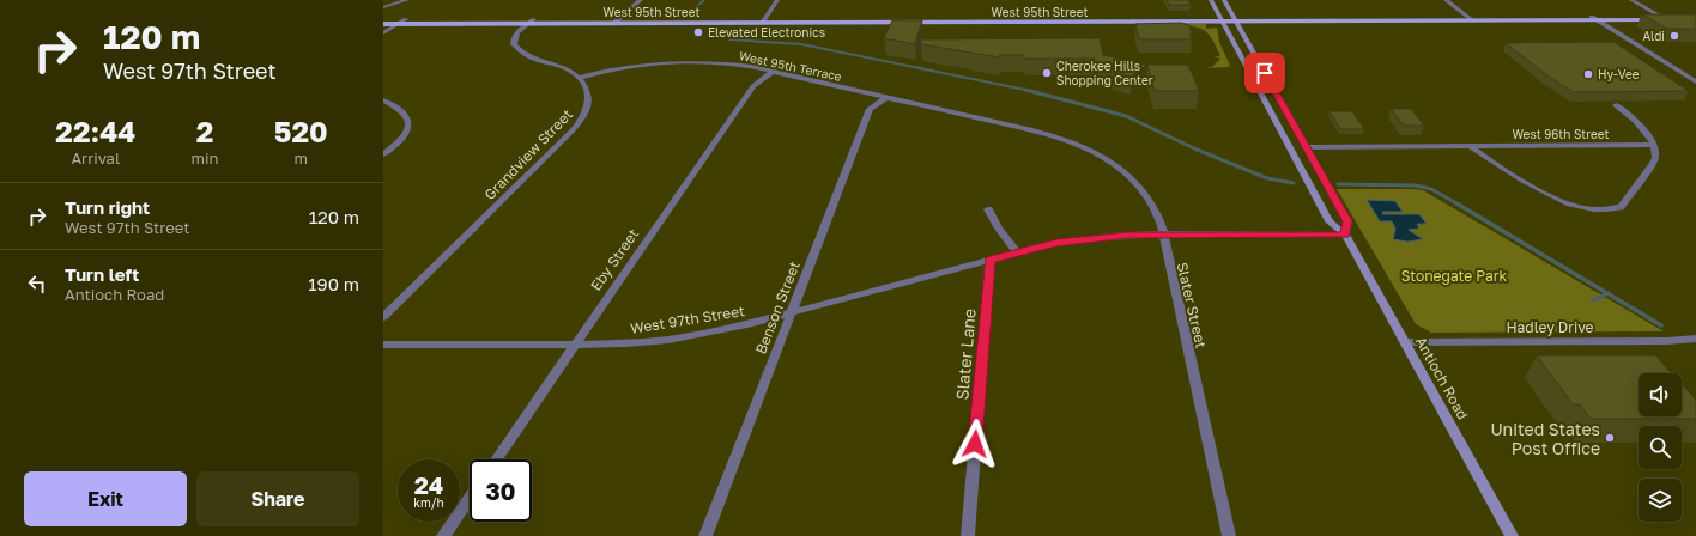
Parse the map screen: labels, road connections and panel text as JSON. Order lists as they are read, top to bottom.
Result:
{
  "streets": {
    "main road": ["West 95th Street", "Antioch Road"],
    "street": [
      "West 95th Terrace",
      "West 96th Street",
      "Grandview Street",
      "Eby Street",
      "Slater Street",
      "Benson Street",
      "West 97th Street",
      "Hadley Drive",
      "Slater Lane"
    ]
  },
  "crossings": [
    ["West 95th Street", "Antioch Road"],
    ["West 95th Terrace", "Grandview Street"],
    ["West 95th Terrace", "Eby Street"],
    ["West 95th Terrace", "Slater Street"],
    ["West 95th Terrace", "Benson Street"],
    ["West 96th Street", "Antioch Road"],
    ["Eby Street", "West 97th Street"],
    ["Slater Street", "West 97th Street"],
    ["Benson Street", "West 97th Street"],
    ["West 97th Street", "Slater Lane"],
    ["West 97th Street", "Antioch Road"],
    ["Hadley Drive", "Antioch Road"]
  ],
  "parks": ["Stonegate Park"],
  "places": [
    "Elevated Electronics",
    "Aldi",
    "Cherokee Hills Shopping Center",
    "Hy-Vee",
    "United States Post Office"
  ],
  "page": {
    "turn": ["120 m", "West 97th Street"],
    "eta": [
      "22:44",
      "Arrival",
      "2",
      "min",
      "520",
      "m"
    ],
    "list": [
      {
        "name": "Turn right",
        "note": "West 97th Street",
        "value": "120 m"
      },
      {
        "name": "Turn left",
        "note": "Antioch Road",
        "value": "190 m"
      }
    ],
    "speed": "24 km/h",
    "limit": "30",
    "buttons": ["Exit", "Share"]
  }
}
